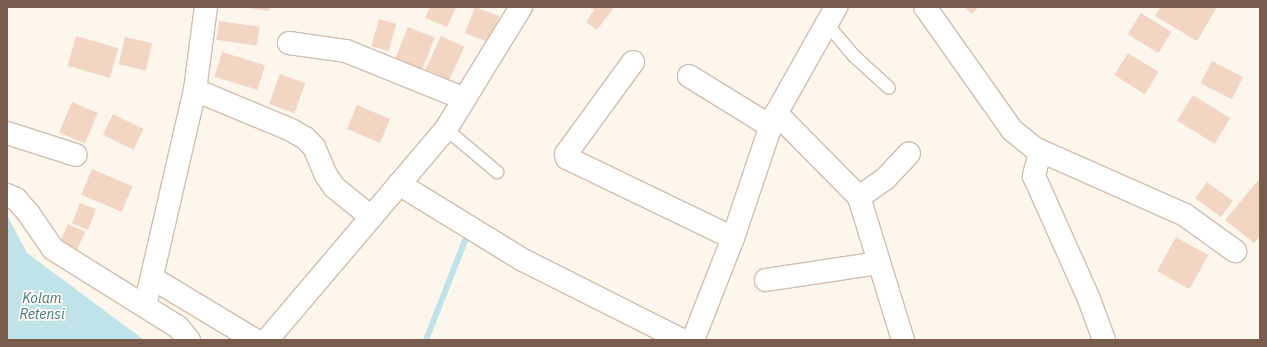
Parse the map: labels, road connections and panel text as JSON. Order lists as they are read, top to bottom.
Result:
{
  "water": ["Kolam Retensi"]
}
